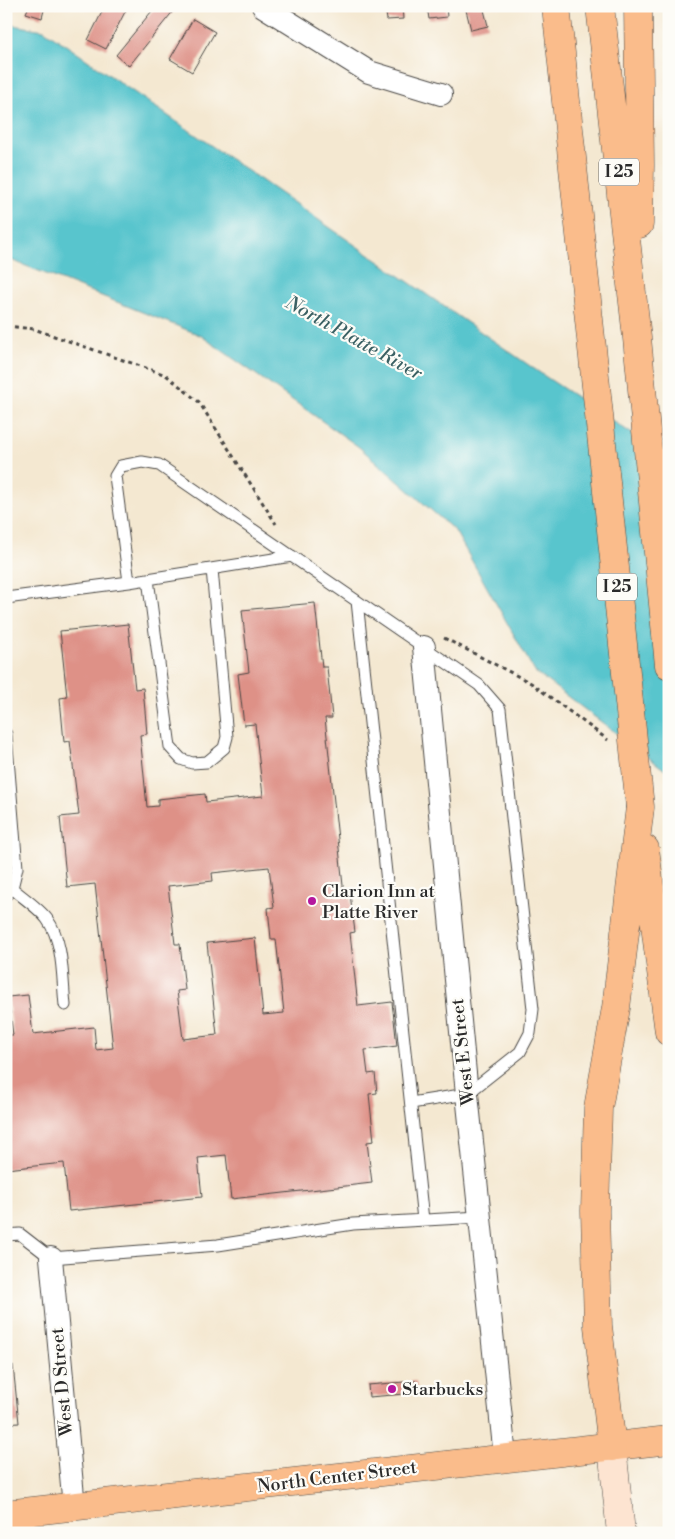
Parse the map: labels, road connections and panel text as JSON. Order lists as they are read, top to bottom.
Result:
{
  "streets": {
    "main road": ["I 25", "North Center Street"],
    "street": ["West E Street", "West D Street"]
  },
  "crossings": [
    ["West E Street", "North Center Street"],
    ["West D Street", "North Center Street"]
  ],
  "water": ["North Platte River"],
  "places": ["Clarion Inn at Platte River", "Starbucks"]
}
